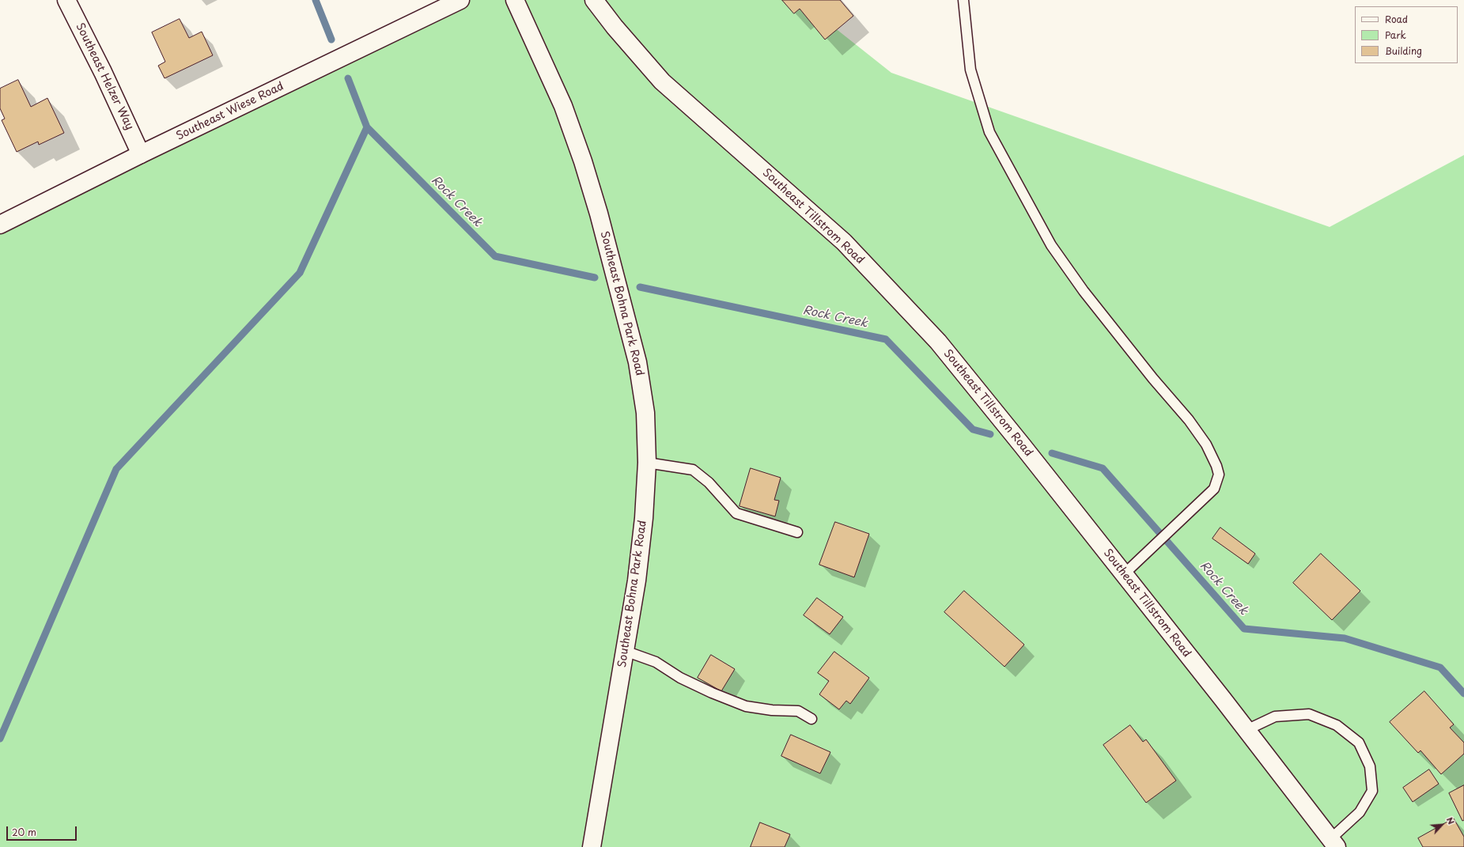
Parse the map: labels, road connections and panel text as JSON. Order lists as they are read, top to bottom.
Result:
{
  "streets": {
    "street": [
      "Southeast Helzer Way",
      "Southeast Wiese Road",
      "Southeast Tillstrom Road",
      "Southeast Bohna Park Road"
    ]
  },
  "crossings": [
    ["Southeast Helzer Way", "Southeast Wiese Road"]
  ],
  "water": ["Rock Creek"],
  "legend": ["Road", "Park", "Building"],
  "scale_bar": "20 m",
  "north": "top right"
}
